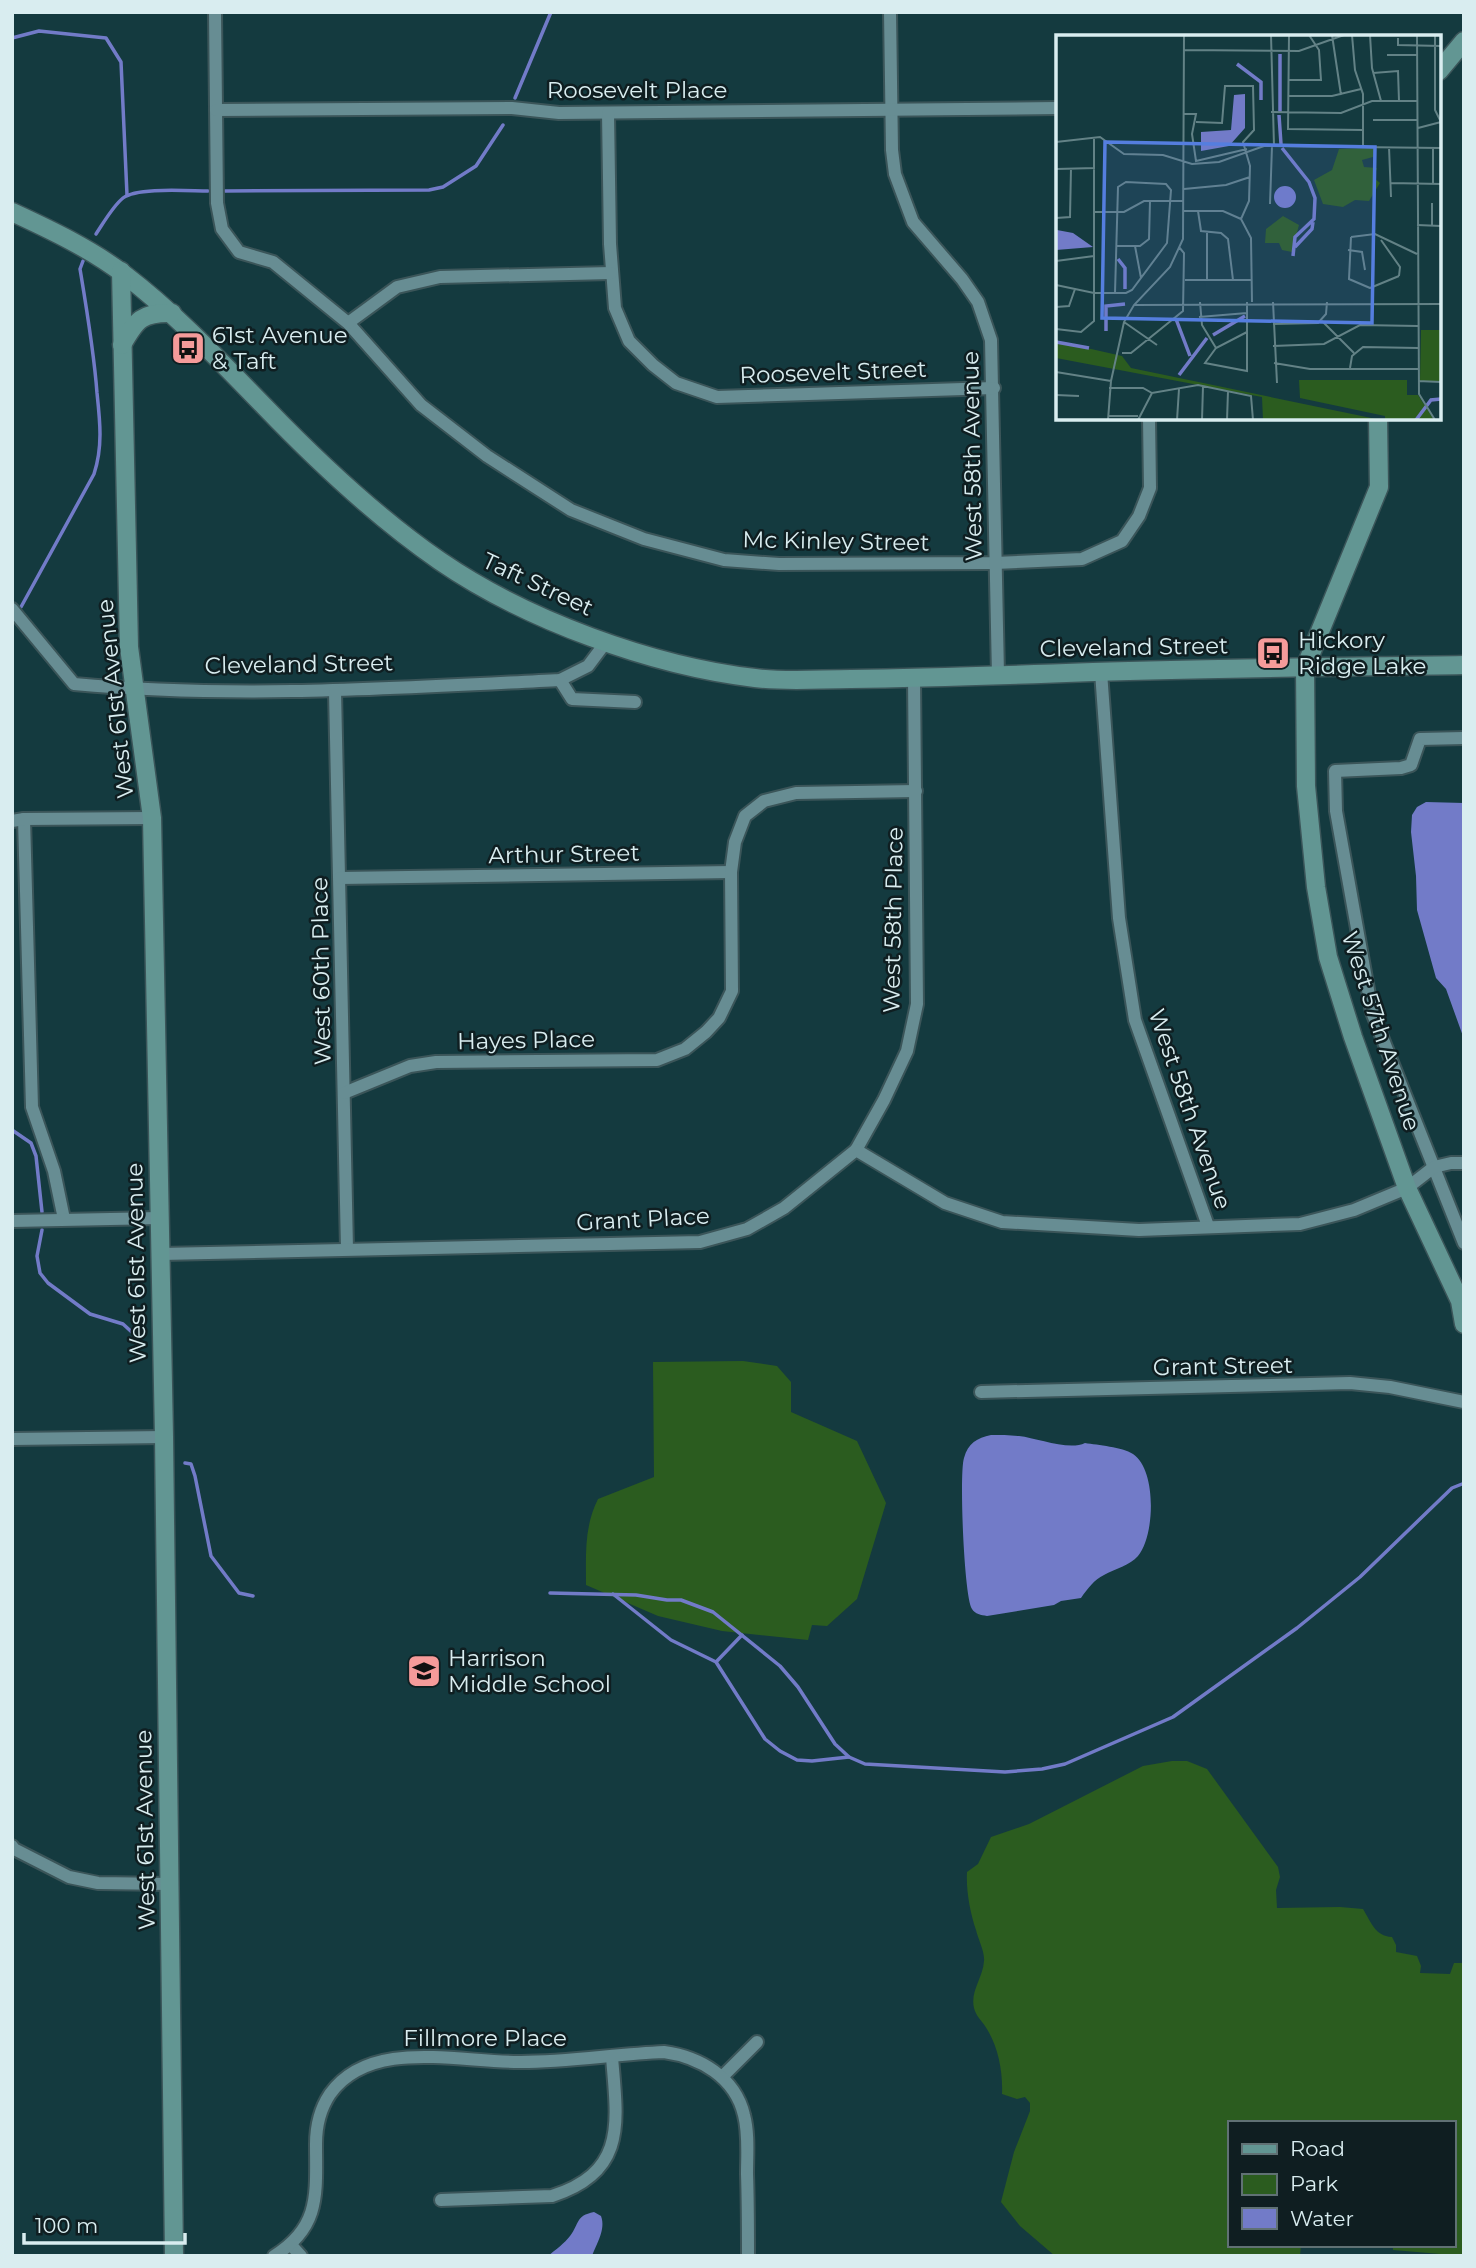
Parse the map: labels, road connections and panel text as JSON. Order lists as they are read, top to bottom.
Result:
{
  "streets": {
    "main road": [
      "Taft Street",
      "Cleveland Street",
      "West 61st Avenue",
      "West 57th Avenue"
    ],
    "street": [
      "Roosevelt Place",
      "Roosevelt Street",
      "West 58th Avenue",
      "Mc Kinley Street",
      "Arthur Street",
      "West 58th Place",
      "West 60th Place",
      "Hayes Place",
      "Grant Place",
      "Grant Street",
      "Fillmore Place"
    ]
  },
  "crossings": [
    ["Roosevelt Place", "West 58th Avenue"],
    ["Roosevelt Place", "Mc Kinley Street"],
    ["Roosevelt Street", "West 58th Avenue"],
    ["West 58th Avenue", "Mc Kinley Street"],
    ["West 58th Avenue", "Cleveland Street"],
    ["Taft Street", "Cleveland Street"],
    ["Taft Street", "West 61st Avenue"],
    ["Cleveland Street", "West 61st Avenue"],
    ["Cleveland Street", "West 58th Place"],
    ["Cleveland Street", "West 60th Place"],
    ["Cleveland Street", "West 57th Avenue"],
    ["West 61st Avenue", "Grant Place"],
    ["Arthur Street", "West 60th Place"],
    ["Arthur Street", "Hayes Place"],
    ["West 58th Place", "Grant Place"],
    ["West 60th Place", "Hayes Place"],
    ["West 60th Place", "Grant Place"]
  ],
  "places": {
    "bus stop": ["61st Avenue & Taft", "Hickory Ridge Lake"],
    "school or university": ["Harrison Middle School"]
  },
  "legend": ["Road", "Park", "Water"],
  "scale_bar": "100 m"
}
